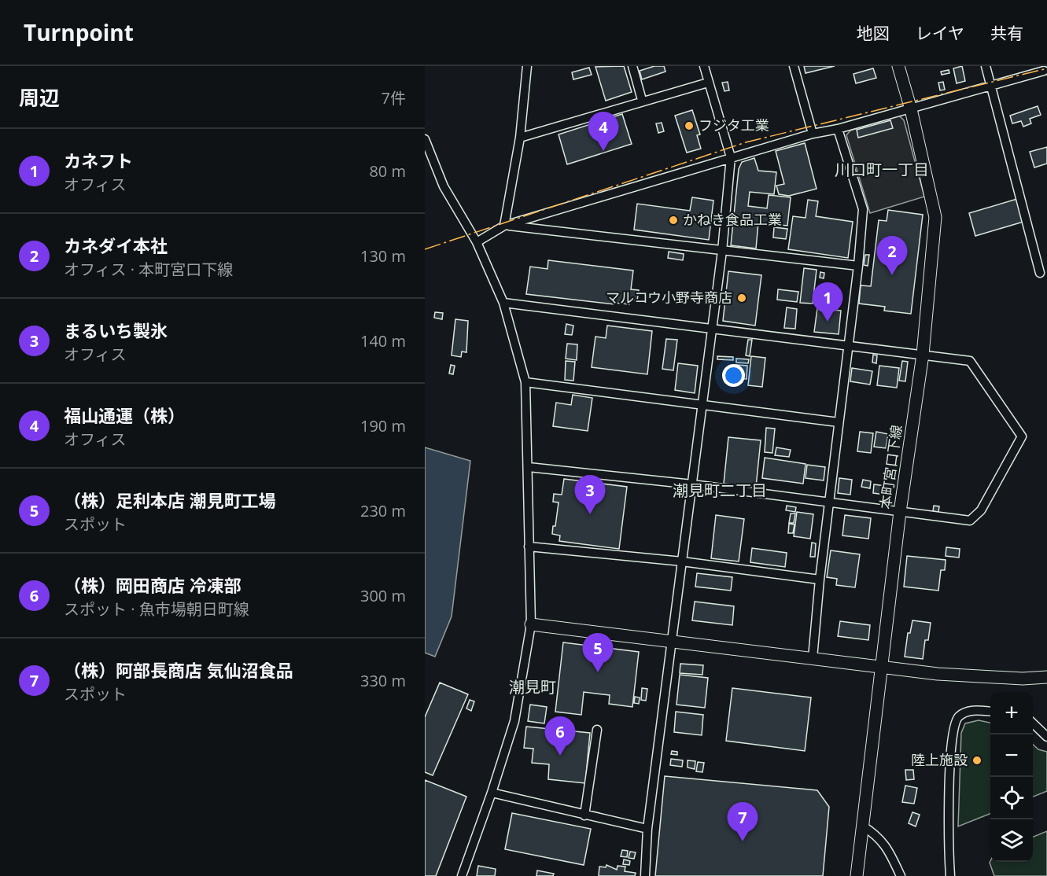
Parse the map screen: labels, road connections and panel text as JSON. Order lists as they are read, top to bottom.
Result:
{
  "streets": {
    "street": ["本町宮口下線"]
  },
  "districts": ["川口町一丁目", "潮見町二丁目", "潮見町"],
  "places": [
    "フジタ工業",
    "かねき食品工業",
    "マルコウ小野寺商店",
    "陸上施設"
  ],
  "page": {
    "header": "Turnpoint",
    "nav": ["地図", "レイヤ", "共有"],
    "heading": ["周辺", "7件"],
    "pins": [
      "4",
      "2",
      "1",
      "3",
      "5",
      "6",
      "7"
    ],
    "list": [
      {
        "mark": "1",
        "name": "カネフト",
        "note": "オフィス",
        "value": "80 m"
      },
      {
        "mark": "2",
        "name": "カネダイ本社",
        "note": "オフィス · 本町宮口下線",
        "value": "130 m"
      },
      {
        "mark": "3",
        "name": "まるいち製氷",
        "note": "オフィス",
        "value": "140 m"
      },
      {
        "mark": "4",
        "name": "福山通運（株）",
        "note": "オフィス",
        "value": "190 m"
      },
      {
        "mark": "5",
        "name": "（株）足利本店 潮見町工場",
        "note": "スポット",
        "value": "230 m"
      },
      {
        "mark": "6",
        "name": "（株）岡田商店 冷凍部",
        "note": "スポット · 魚市場朝日町線",
        "value": "300 m"
      },
      {
        "mark": "7",
        "name": "（株）阿部長商店 気仙沼食品",
        "note": "スポット",
        "value": "330 m"
      }
    ],
    "map_buttons": ["+", "−"]
  }
}
